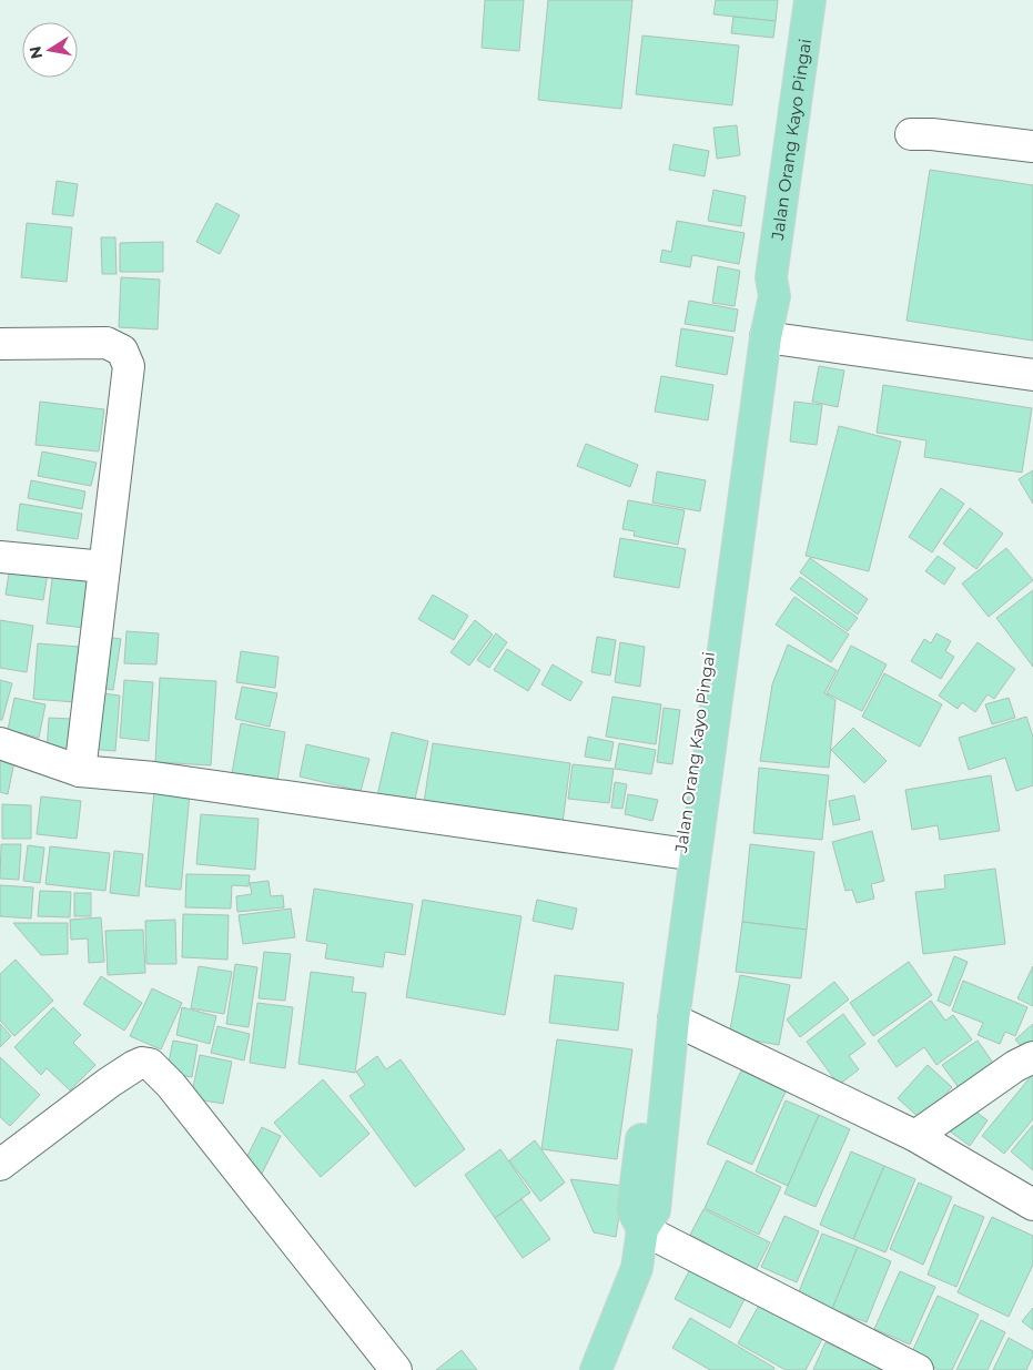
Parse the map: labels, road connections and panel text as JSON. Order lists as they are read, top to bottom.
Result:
{
  "streets": {
    "main road": ["Jalan Orang Kayo Pingai"]
  },
  "north": "left"
}
